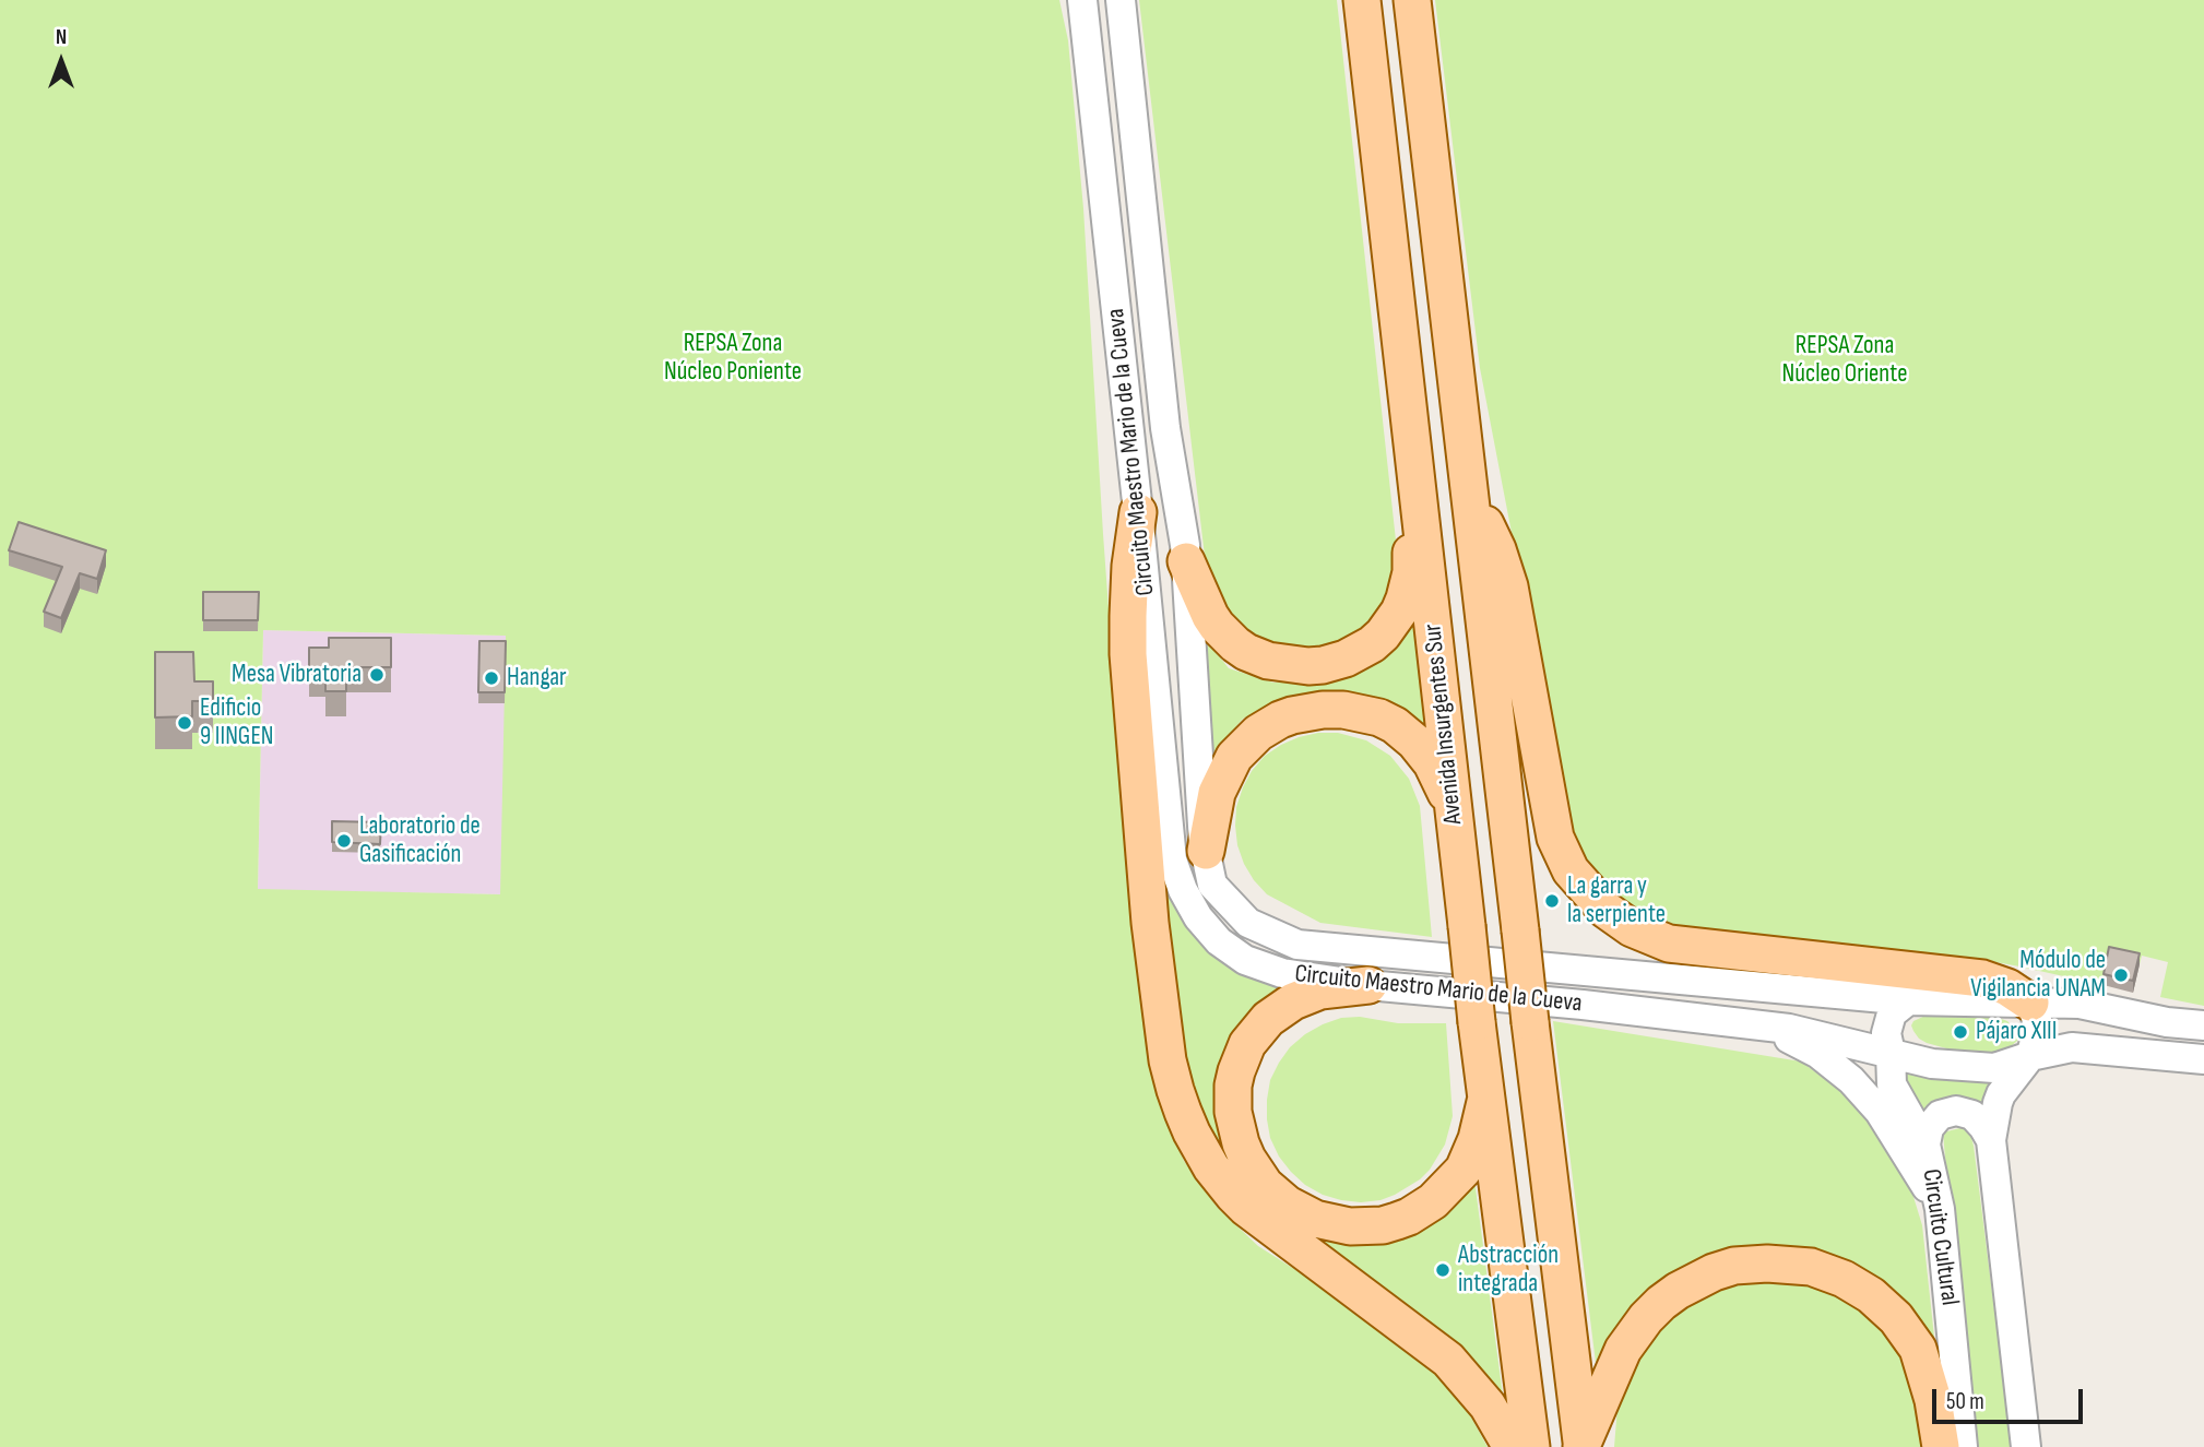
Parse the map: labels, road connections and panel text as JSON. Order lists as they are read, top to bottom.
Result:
{
  "streets": {
    "main road": ["Avenida Insurgentes Sur"],
    "street": ["Circuito Maestro Mario de la Cueva", "Circuito Cultural"]
  },
  "crossings": [
    ["Circuito Maestro Mario de la Cueva", "Circuito Cultural"]
  ],
  "parks": ["REPSA Zona Núcleo Poniente", "REPSA Zona Núcleo Oriente"],
  "places": [
    "Mesa Vibratoria",
    "Hangar",
    "Edificio 9 IINGEN",
    "Laboratorio de Gasificación",
    "La garra y la serpiente",
    "Módulo de Vigilancia UNAM",
    "Pájaro XIII",
    "Abstracción integrada"
  ],
  "scale_bar": "50 m",
  "north": "top"
}
